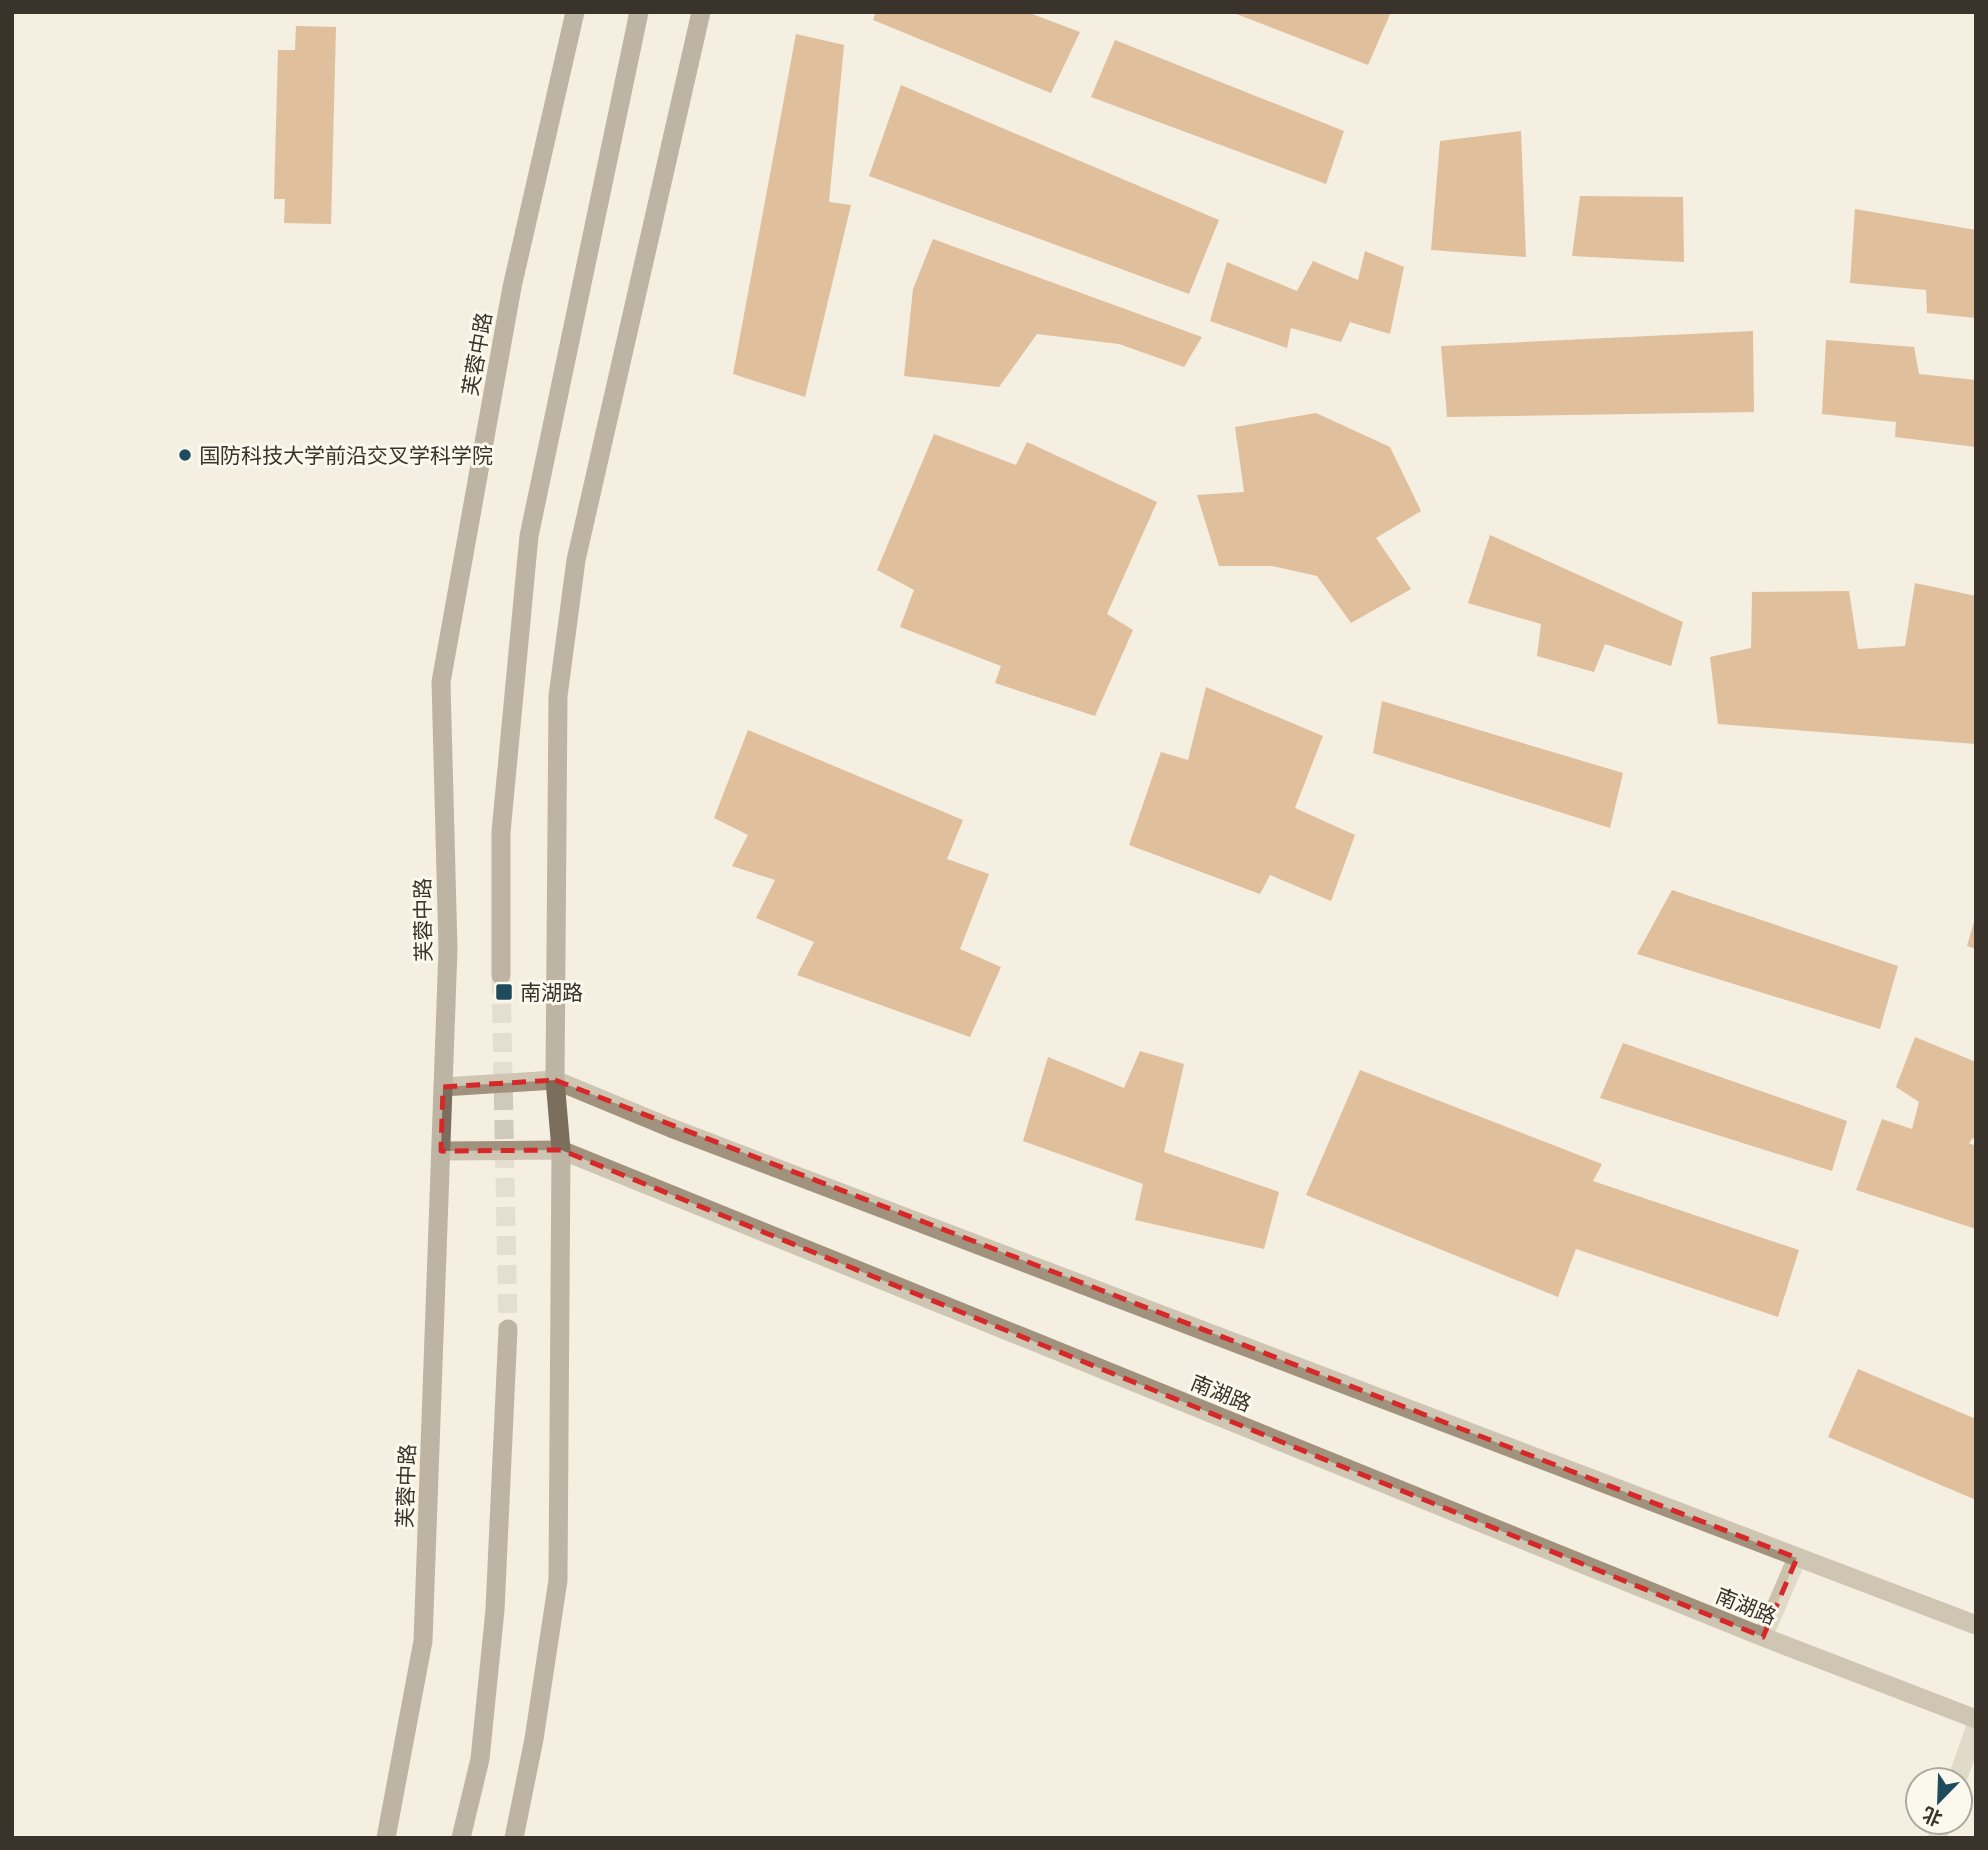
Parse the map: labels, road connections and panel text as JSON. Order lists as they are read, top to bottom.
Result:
{
  "streets": {
    "main road": ["芙蓉中路", "南湖路"]
  },
  "crossings": [
    ["芙蓉中路", "南湖路"]
  ],
  "places": {
    "other": ["国防科技大学前沿交叉学科学院"],
    "transit": ["南湖路"]
  },
  "north": "bottom left"
}
